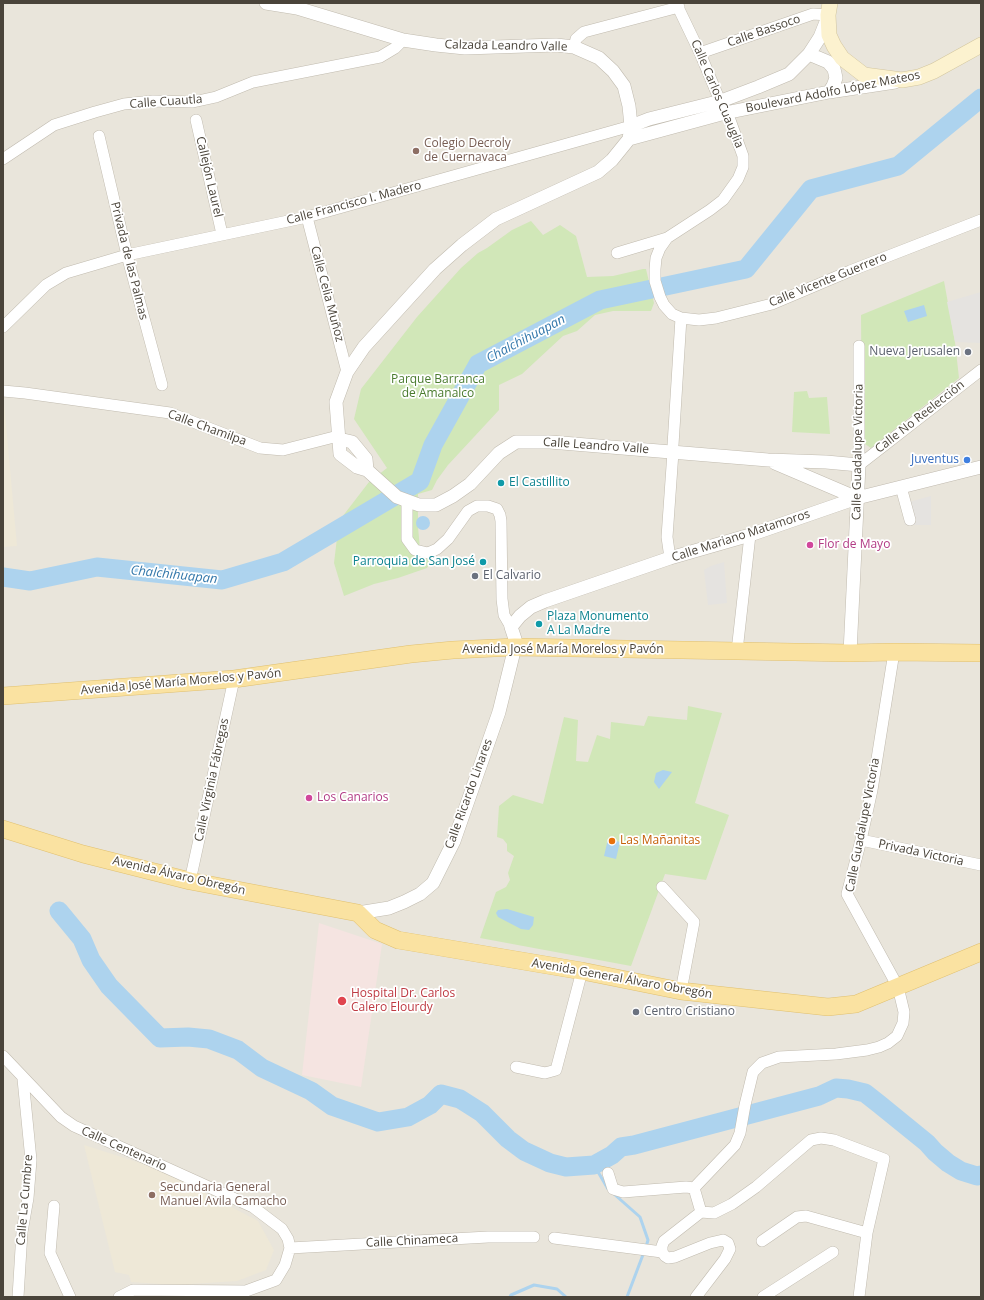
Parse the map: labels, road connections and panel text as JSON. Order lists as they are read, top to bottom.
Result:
{
  "streets": {
    "main road": [
      "Boulevard Adolfo López Mateos",
      "Avenida José María Morelos y Pavón",
      "Avenida Álvaro Obregón",
      "Avenida General Álvaro Obregón"
    ],
    "street": [
      "Calle Bassoco",
      "Calzada Leandro Valle",
      "Calle Carlos Cuauglia",
      "Calle Cuautla",
      "Callejón Laurel",
      "Calle Francisco I. Madero",
      "Privada de las Palmas",
      "Calle Vicente Guerrero",
      "Calle Celia Muñoz",
      "Calle No Reelección",
      "Calle Chamilpa",
      "Calle Leandro Valle",
      "Calle Guadalupe Victoria",
      "Calle Mariano Matamoros",
      "Calle Virginia Fábregas",
      "Calle Ricardo Linares",
      "Privada Victoria",
      "Calle Centenario",
      "Calle La Cumbre",
      "Calle Chinameca"
    ]
  },
  "crossings": [
    ["Calle Bassoco", "Calle Carlos Cuauglia"],
    ["Calzada Leandro Valle", "Calle Cuautla"],
    ["Calzada Leandro Valle", "Calle Francisco I. Madero"],
    ["Boulevard Adolfo López Mateos", "Calle Carlos Cuauglia"],
    ["Boulevard Adolfo López Mateos", "Calle Francisco I. Madero"],
    ["Calle Carlos Cuauglia", "Calle Francisco I. Madero"],
    ["Calle Carlos Cuauglia", "Calle Vicente Guerrero"],
    ["Callejón Laurel", "Calle Francisco I. Madero"],
    ["Calle Francisco I. Madero", "Privada de las Palmas"],
    ["Calle Francisco I. Madero", "Calle Celia Muñoz"],
    ["Calle No Reelección", "Calle Leandro Valle"],
    ["Calle No Reelección", "Calle Guadalupe Victoria"],
    ["Calle Leandro Valle", "Calle Guadalupe Victoria"],
    ["Calle Guadalupe Victoria", "Calle Mariano Matamoros"],
    ["Calle Guadalupe Victoria", "Avenida José María Morelos y Pavón"],
    ["Calle Guadalupe Victoria", "Privada Victoria"],
    ["Calle Guadalupe Victoria", "Avenida General Álvaro Obregón"],
    ["Avenida José María Morelos y Pavón", "Calle Virginia Fábregas"],
    ["Avenida José María Morelos y Pavón", "Calle Ricardo Linares"],
    ["Calle Virginia Fábregas", "Avenida Álvaro Obregón"],
    ["Calle Ricardo Linares", "Avenida Álvaro Obregón"],
    ["Calle Ricardo Linares", "Avenida General Álvaro Obregón"],
    ["Avenida Álvaro Obregón", "Avenida General Álvaro Obregón"],
    ["Calle Centenario", "Calle La Cumbre"],
    ["Calle Centenario", "Calle Chinameca"]
  ],
  "water": ["Chalchihuapan"],
  "parks": ["Parque Barranca de Amanalco"],
  "places": [
    "Colegio Decroly de Cuernavaca",
    "Nueva Jerusalen",
    "Juventus",
    "El Castillito",
    "Flor de Mayo",
    "Parroquia de San José",
    "El Calvario",
    "Plaza Monumento A La Madre",
    "Los Canarios",
    "Las Mañanitas",
    "Hospital Dr. Carlos Calero Elourdy",
    "Centro Cristiano",
    "Secundaria General Manuel Avila Camacho"
  ]
}
